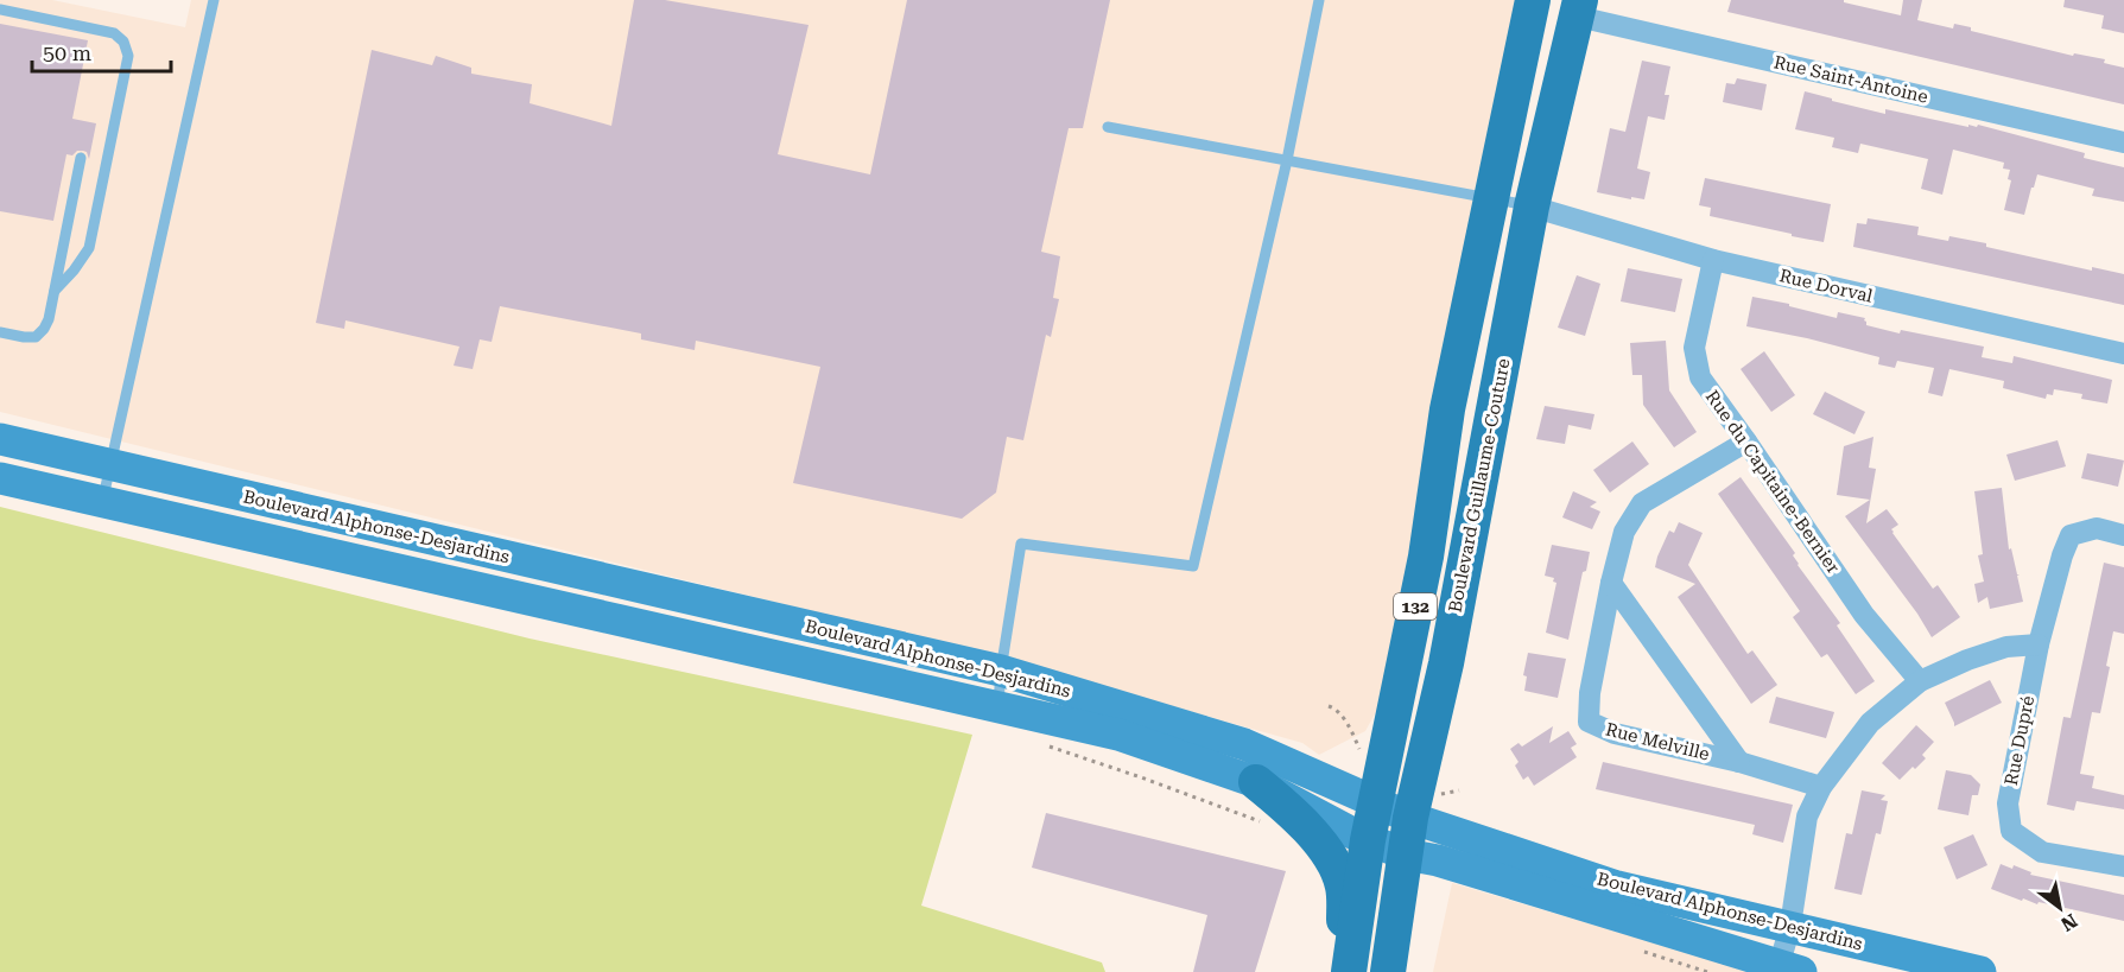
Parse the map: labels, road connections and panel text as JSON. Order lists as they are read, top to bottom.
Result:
{
  "streets": {
    "main road": ["Boulevard Guillaume-Couture", "Boulevard Alphonse-Desjardins", "132"],
    "street": [
      "Rue Saint-Antoine",
      "Rue Dorval",
      "Rue du Capitaine-Bernier",
      "Rue Dupré",
      "Rue Melville"
    ]
  },
  "crossings": [
    ["Rue Saint-Antoine", "Boulevard Guillaume-Couture"],
    ["Rue Dorval", "Rue du Capitaine-Bernier"],
    ["Rue Dorval", "Boulevard Guillaume-Couture"],
    ["Rue du Capitaine-Bernier", "Rue Melville"],
    ["Boulevard Guillaume-Couture", "Boulevard Alphonse-Desjardins"],
    ["Boulevard Alphonse-Desjardins", "132"]
  ],
  "scale_bar": "50 m",
  "north": "bottom right"
}
